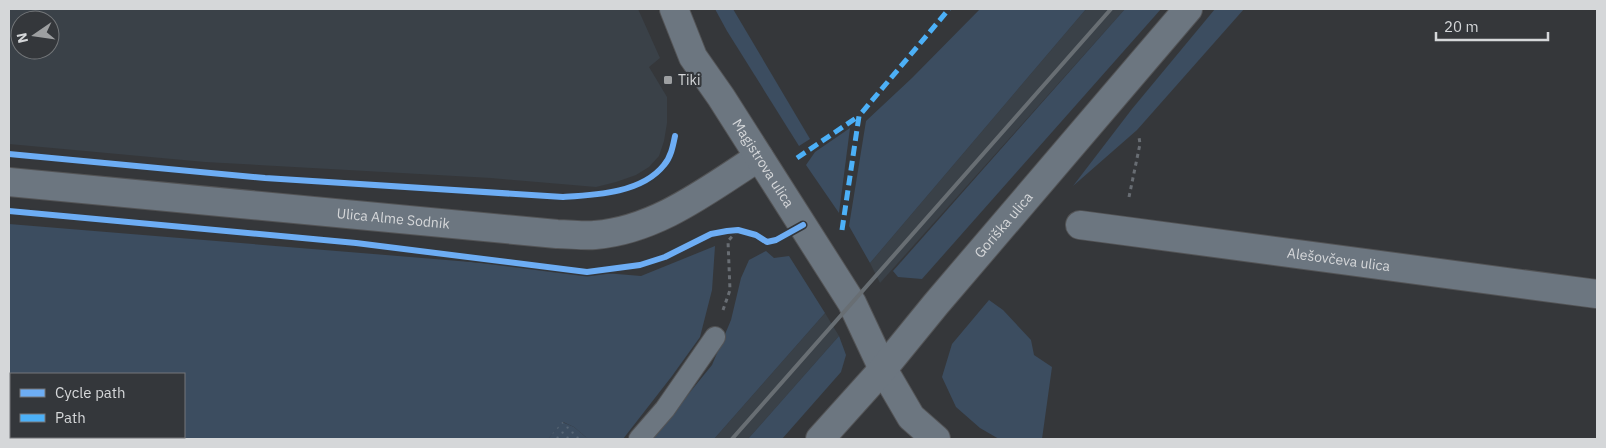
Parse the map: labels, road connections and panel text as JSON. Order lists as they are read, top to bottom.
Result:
{
  "streets": {
    "street": [
      "Magistrova ulica",
      "Ulica Alme Sodnik",
      "Goriška ulica",
      "Alešovčeva ulica"
    ]
  },
  "crossings": [
    ["Magistrova ulica", "Ulica Alme Sodnik"],
    ["Magistrova ulica", "Goriška ulica"]
  ],
  "places": {
    "transit": ["Tiki"]
  },
  "legend": ["Cycle path", "Path"],
  "scale_bar": "20 m",
  "north": "left"
}
